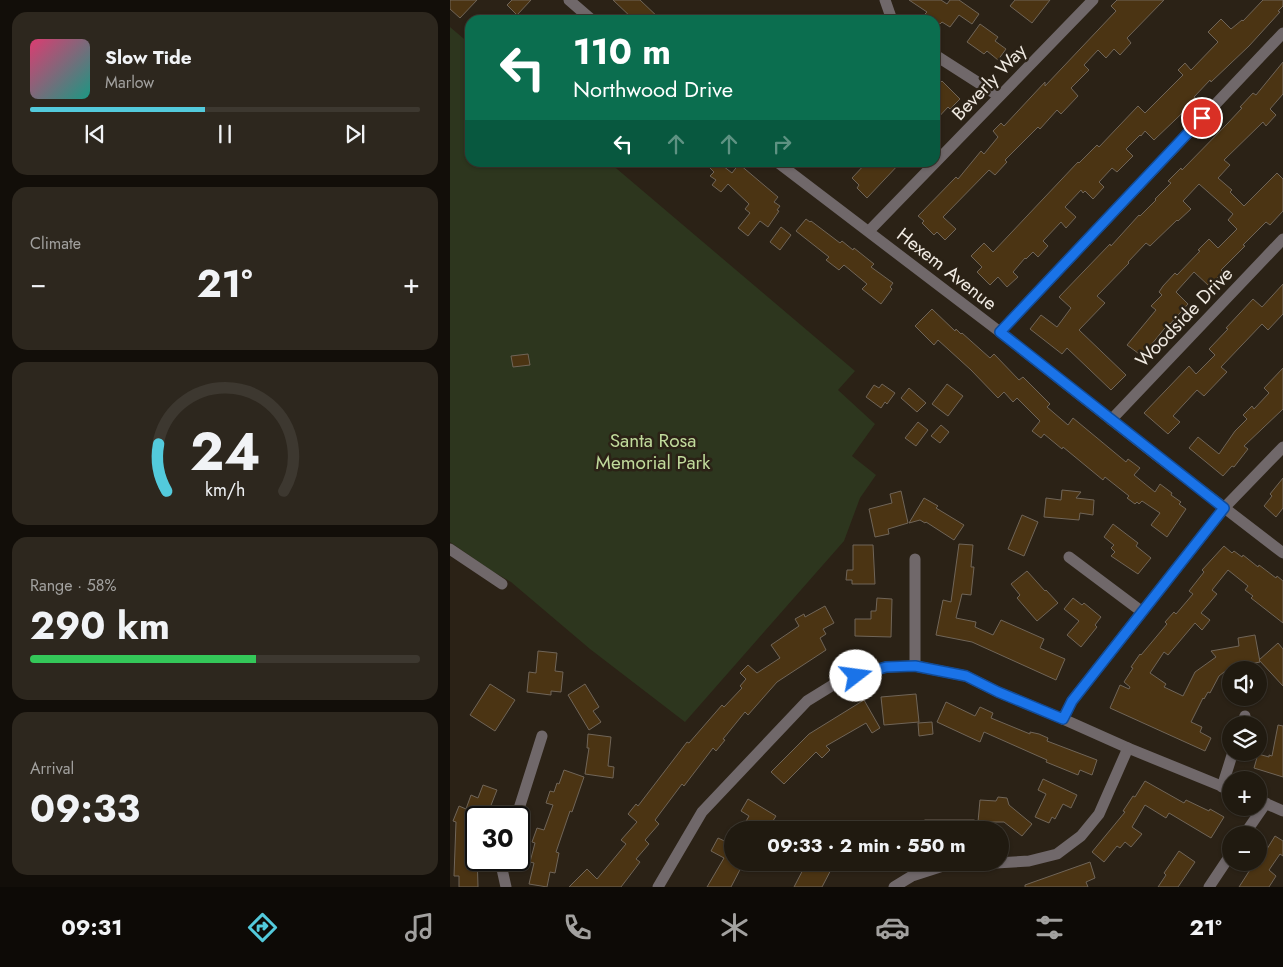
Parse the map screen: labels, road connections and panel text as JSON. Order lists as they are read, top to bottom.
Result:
{
  "streets": {
    "street": ["Beverly Way", "Hexem Avenue", "Woodside Drive"]
  },
  "crossings": [
    ["Beverly Way", "Hexem Avenue"],
    ["Hexem Avenue", "Woodside Drive"]
  ],
  "parks": ["Santa Rosa Memorial Park"],
  "page": {
    "turn": ["110 m", "Northwood Drive"],
    "song": ["Slow Tide", "Marlow"],
    "tile": [
      "Climate",
      ["Range · 58%", "290 km"],
      ["Arrival", "09:33"]
    ],
    "heat": ["−", "21°", "+"],
    "map_buttons": ["+", "−"],
    "limit": "30",
    "trip": "09:33 · 2 min · 550 m",
    "tabs": ["09:31", "21°"],
    "gauge": ["24", "km/h"]
  }
}
